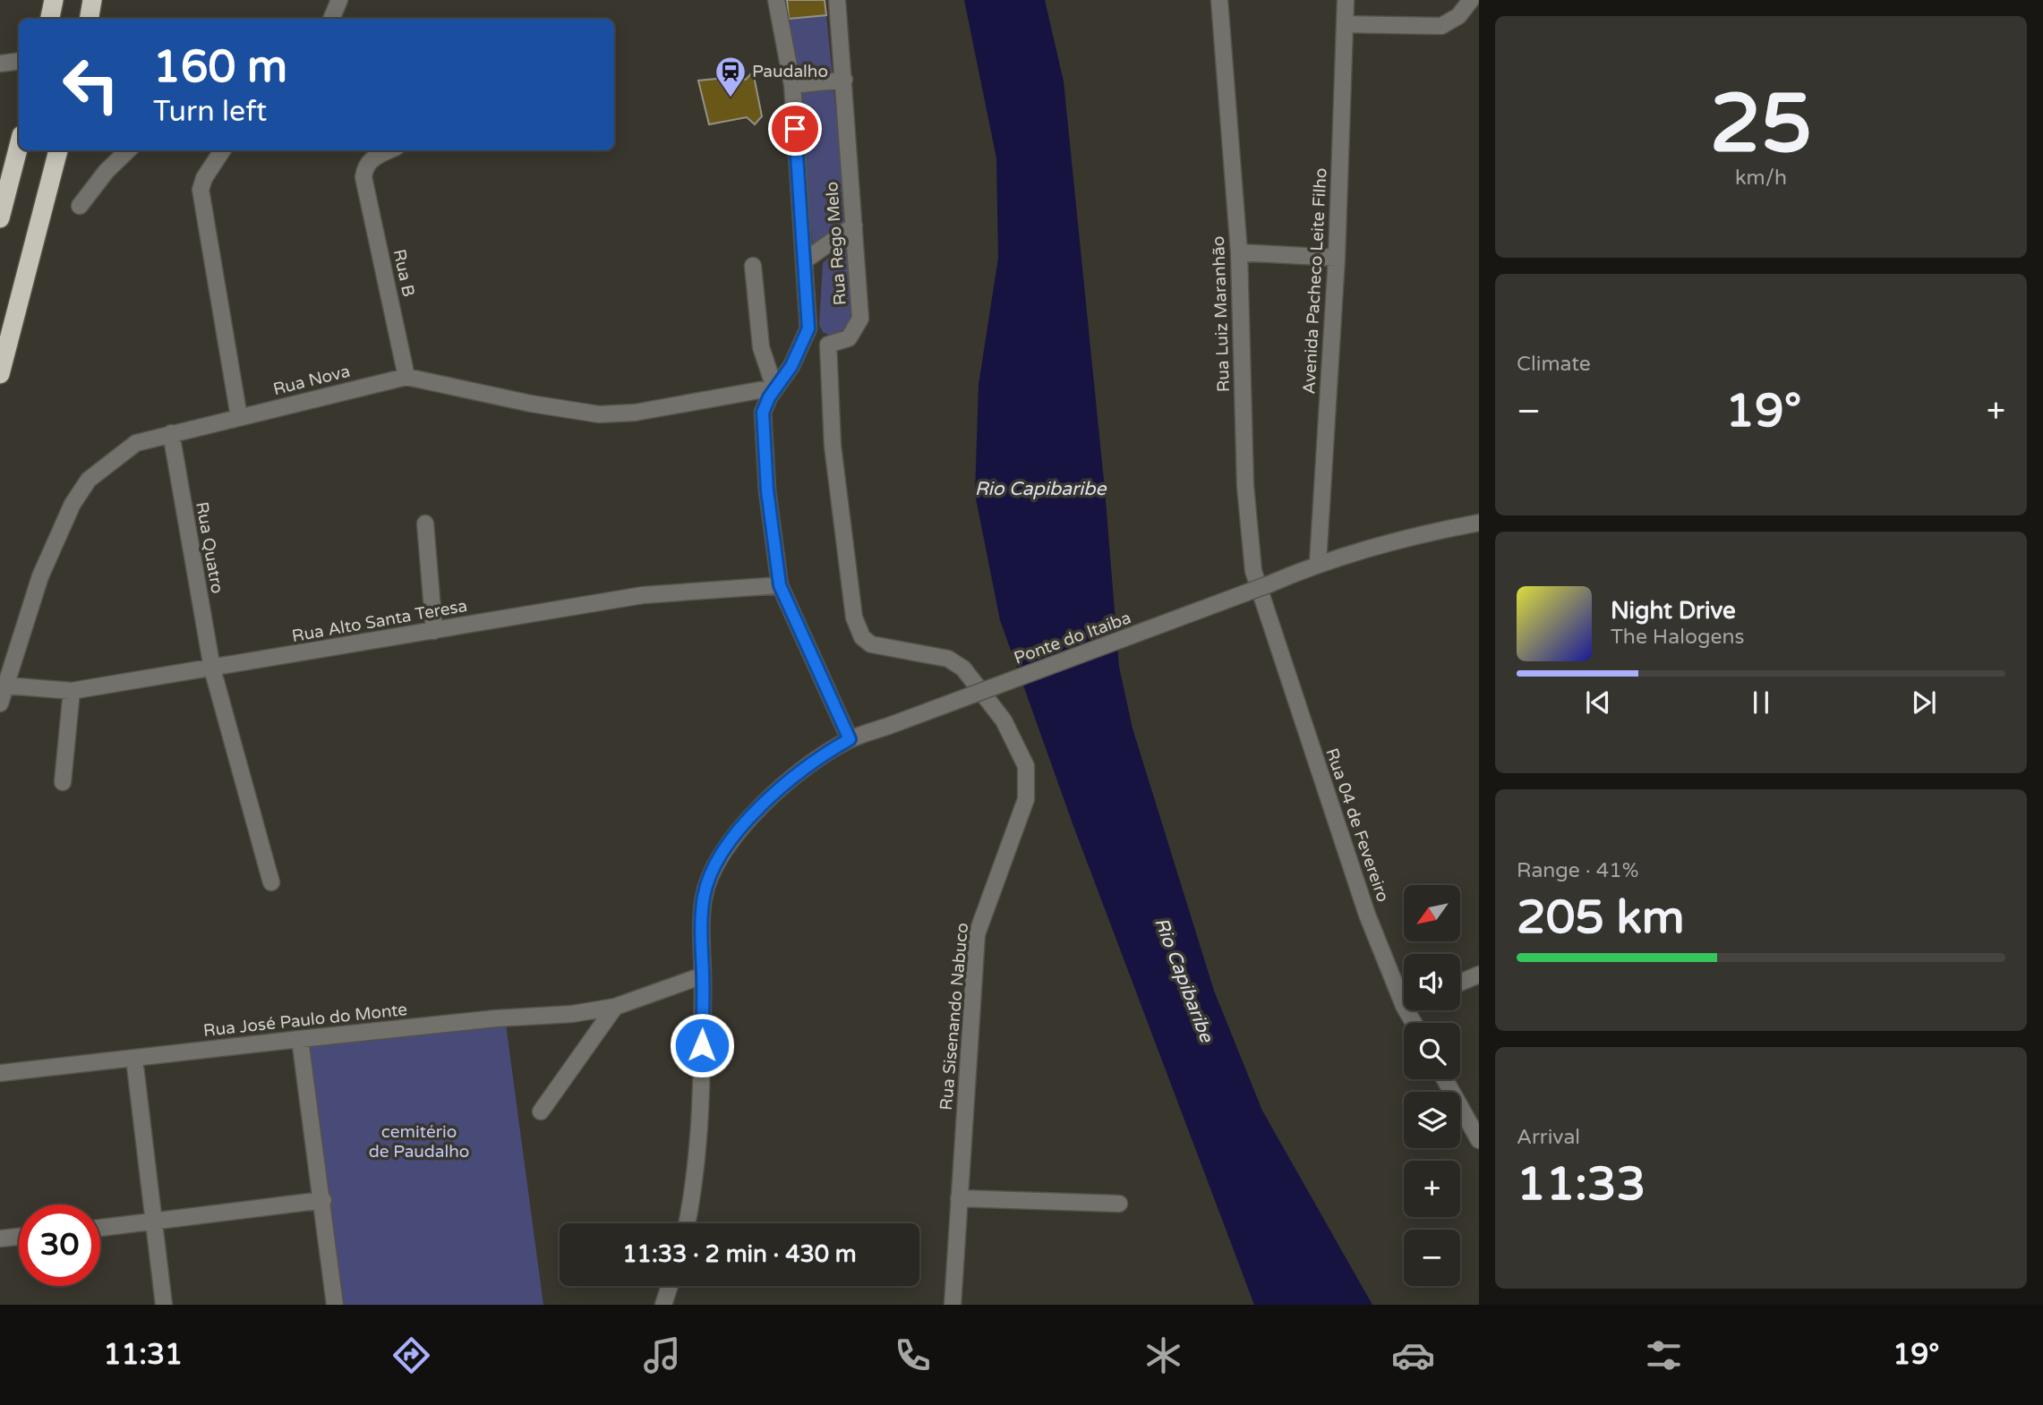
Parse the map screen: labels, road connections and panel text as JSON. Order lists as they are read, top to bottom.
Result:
{
  "streets": {
    "street": [
      "Rua Rego Melo",
      "Rua B",
      "Avenida Pacheco Leite Filho",
      "Rua Luiz Maranhão",
      "Rua Nova",
      "Rua Quatro",
      "Rua Alto Santa Teresa",
      "Ponte do Itaiba",
      "Rua 04 de Fevereiro",
      "Rua Sisenando Nabuco",
      "Rua José Paulo do Monte"
    ]
  },
  "crossings": [
    ["Rua Rego Melo", "Rua Sisenando Nabuco"],
    ["Rua B", "Rua Nova"],
    ["Avenida Pacheco Leite Filho", "Ponte do Itaiba"],
    ["Rua Luiz Maranhão", "Rua 04 de Fevereiro"],
    ["Rua Nova", "Rua Quatro"],
    ["Rua Nova", "Rua Alto Santa Teresa"],
    ["Rua Quatro", "Rua Alto Santa Teresa"],
    ["Ponte do Itaiba", "Rua José Paulo do Monte"]
  ],
  "water": ["Rio Capibaribe"],
  "parks": ["cemitério de Paudalho"],
  "places": {
    "station": ["Paudalho"]
  },
  "north": "bottom left",
  "page": {
    "tile": [
      ["25", "km/h"],
      "Climate",
      ["Range · 41%", "205 km"],
      ["Arrival", "11:33"]
    ],
    "turn": ["160 m", "Turn left"],
    "heat": ["−", "19°", "+"],
    "song": ["Night Drive", "The Halogens"],
    "map_buttons": ["+", "−"],
    "limit": "30",
    "trip": "11:33 · 2 min · 430 m",
    "tabs": ["11:31", "19°"]
  }
}
